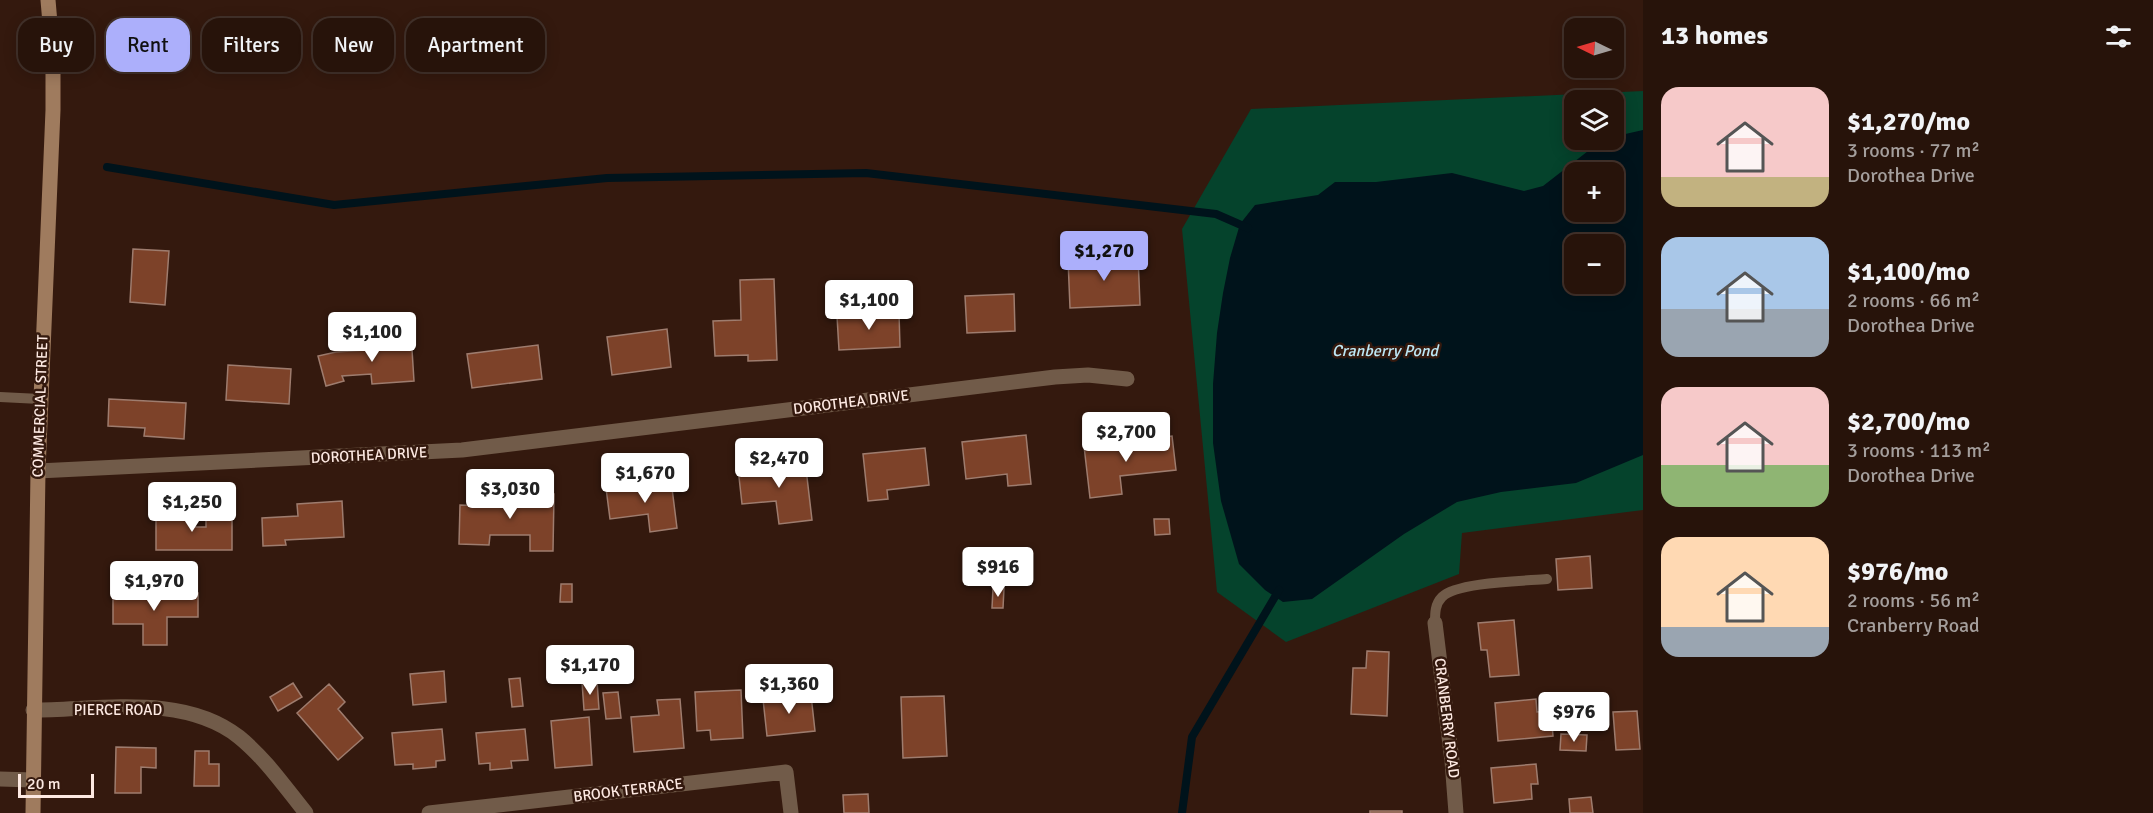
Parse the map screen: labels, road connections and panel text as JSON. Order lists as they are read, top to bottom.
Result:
{
  "streets": {
    "main road": ["COMMERCIAL STREET"],
    "street": [
      "DOROTHEA DRIVE",
      "PIERCE ROAD",
      "CRANBERRY ROAD",
      "BROOK TERRACE"
    ]
  },
  "crossings": [
    ["DOROTHEA DRIVE", "COMMERCIAL STREET"],
    ["COMMERCIAL STREET", "PIERCE ROAD"]
  ],
  "water": ["Cranberry Pond"],
  "scale_bar": "20 m",
  "north": "left",
  "page": {
    "heading": "13 homes",
    "map_buttons": ["+", "−"],
    "chip": [
      "Buy",
      "Rent",
      "Filters",
      "New",
      "Apartment"
    ],
    "list": [
      {
        "name": "$1,270/mo",
        "note": "3 rooms · 77 m² · Dorothea Drive"
      },
      {
        "name": "$1,100/mo",
        "note": "2 rooms · 66 m² · Dorothea Drive"
      },
      {
        "name": "$2,700/mo",
        "note": "3 rooms · 113 m² · Dorothea Drive"
      },
      {
        "name": "$976/mo",
        "note": "2 rooms · 56 m² · Cranberry Road"
      }
    ],
    "price": [
      "$1,270",
      "$1,100",
      "$1,100",
      "$2,700",
      "$2,470",
      "$1,670",
      "$3,030",
      "$1,250",
      "$916",
      "$1,970",
      "$1,170",
      "$1,360",
      "$976"
    ],
    "scale": "20 m"
  }
}
